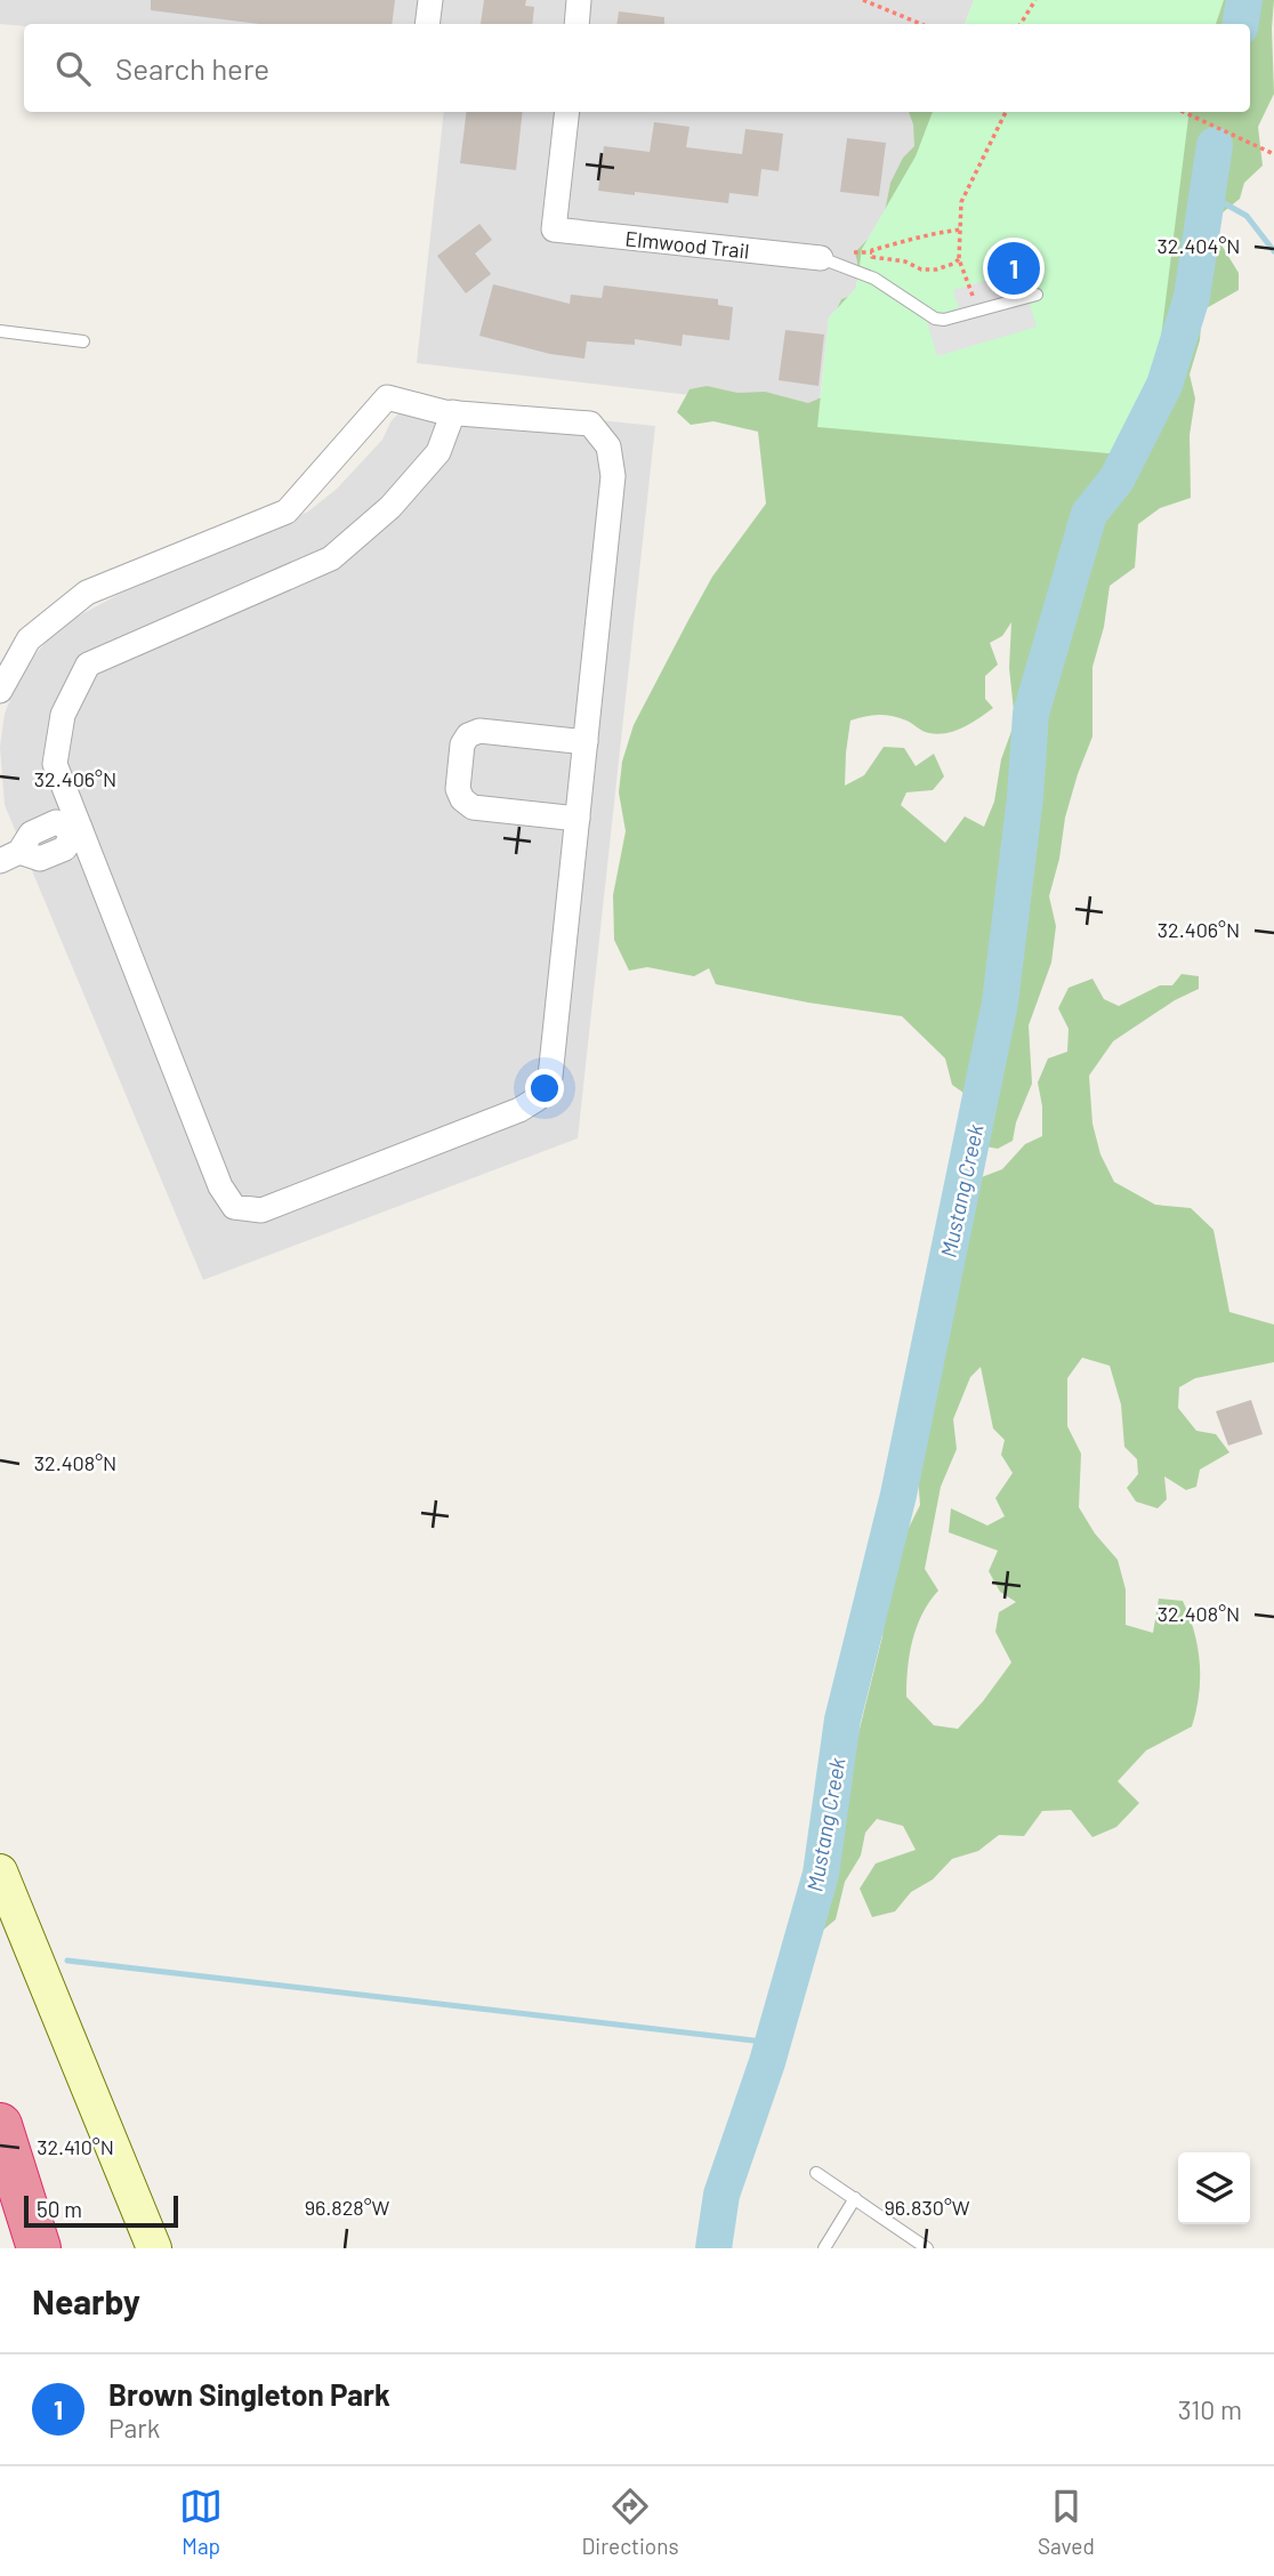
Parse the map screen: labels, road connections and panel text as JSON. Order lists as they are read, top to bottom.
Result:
{
  "streets": {
    "street": ["Elmwood Trail"]
  },
  "water": ["Mustang Creek"],
  "scale_bar": "50 m",
  "page": {
    "search": "Search here",
    "pins": "1",
    "scale": "50 m",
    "heading": "Nearby",
    "list": [
      {
        "mark": "1",
        "name": "Brown Singleton Park",
        "note": "Park",
        "value": "310 m"
      }
    ],
    "nav": ["Map", "Directions", "Saved"]
  },
  "coordinates": [
    "32.404°N",
    "32.406°N",
    "32.408°N",
    "32.410°N",
    "96.828°W",
    "96.830°W"
  ]
}
